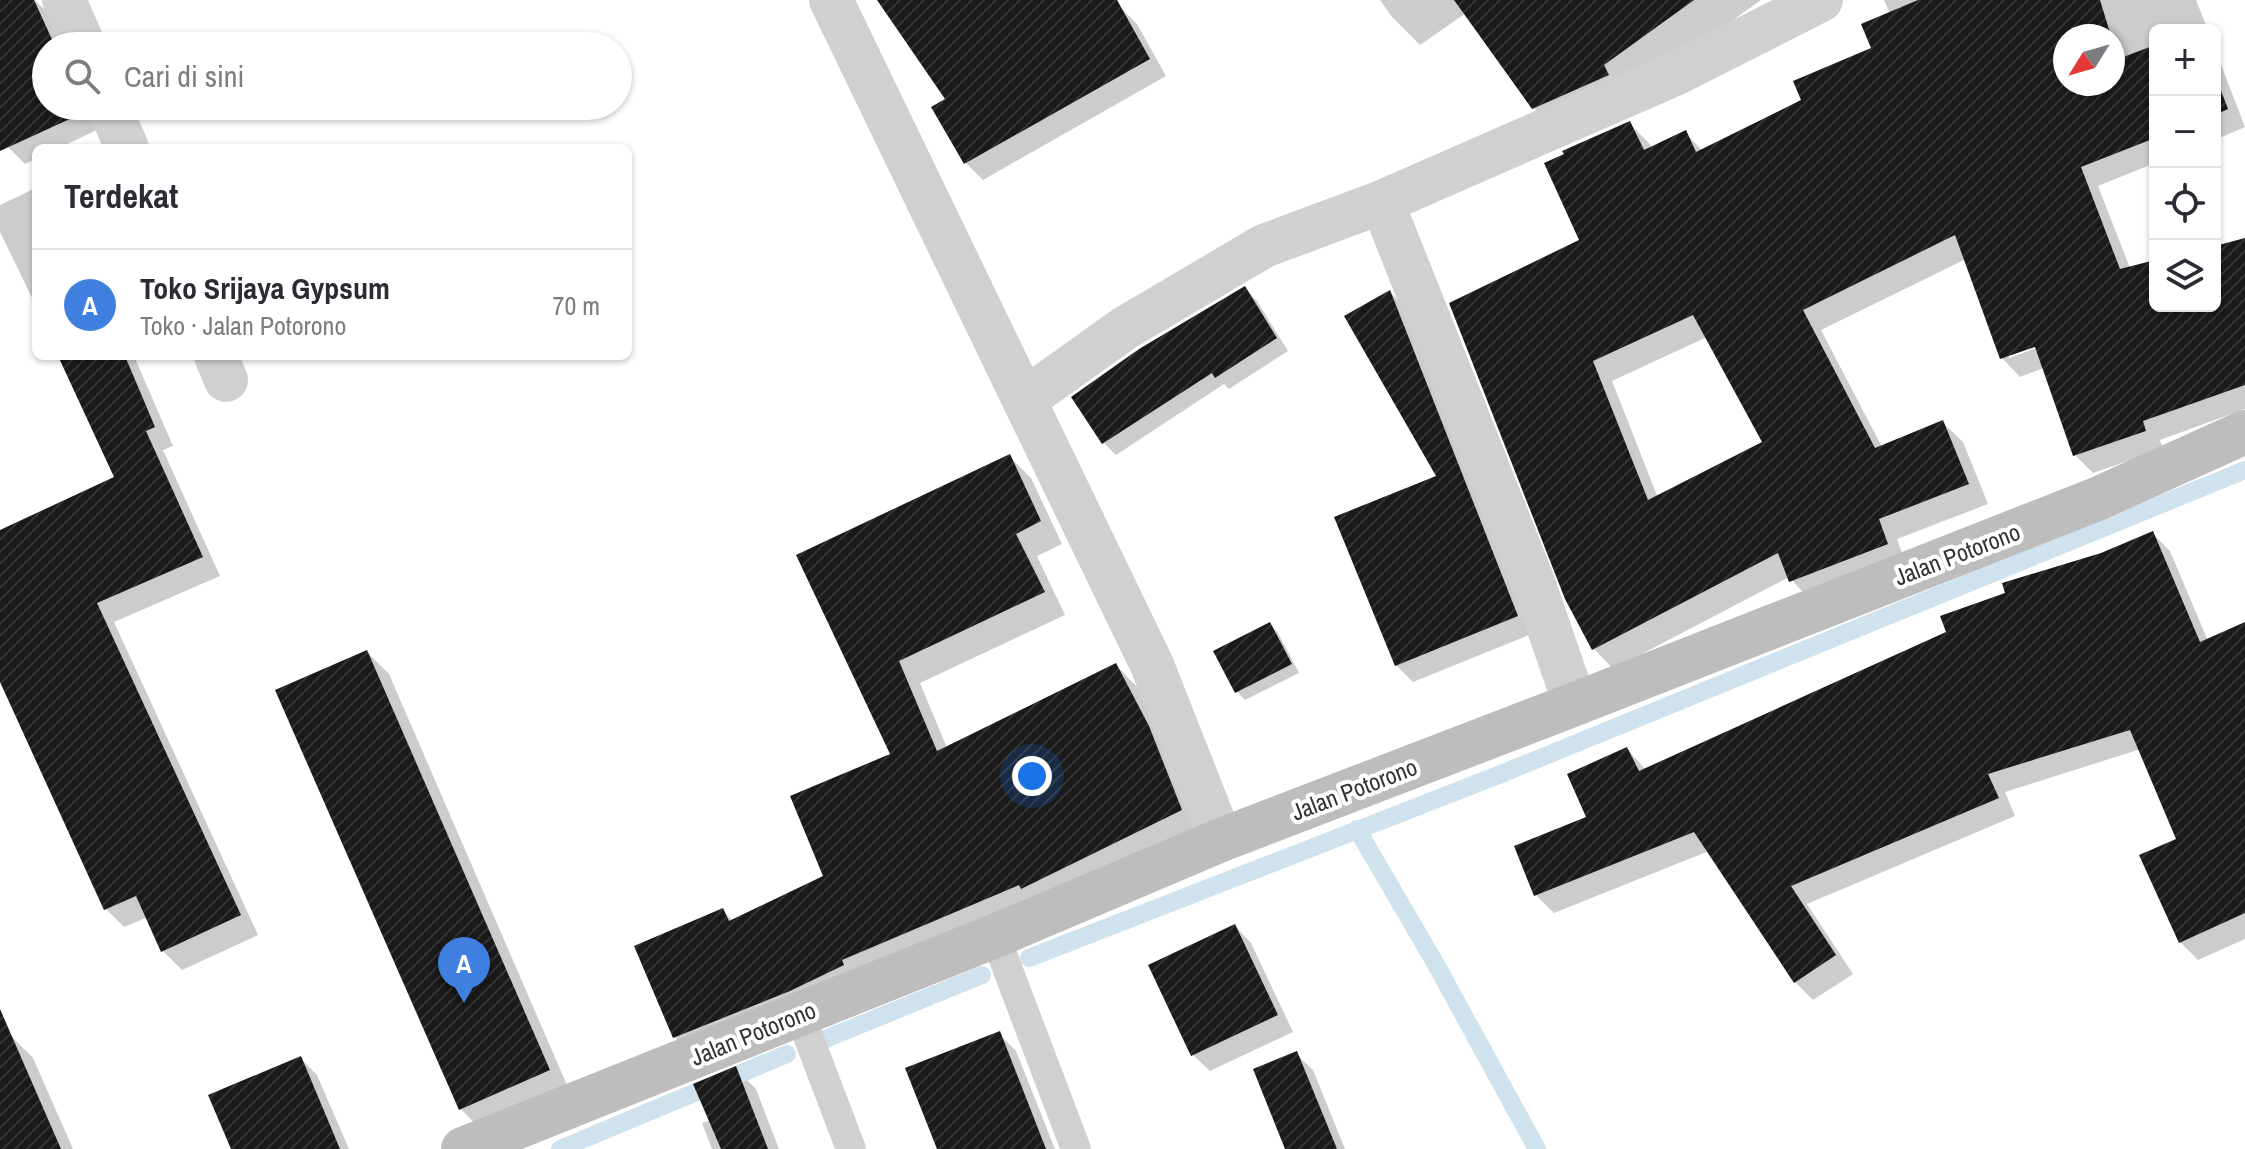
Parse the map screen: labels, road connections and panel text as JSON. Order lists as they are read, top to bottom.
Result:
{
  "streets": {
    "street": ["Jalan Potorono"]
  },
  "north": "bottom left",
  "page": {
    "map_buttons": ["+", "−"],
    "search": "Cari di sini",
    "heading": "Terdekat",
    "list": [
      {
        "mark": "A",
        "name": "Toko Srijaya Gypsum",
        "note": "Toko · Jalan Potorono",
        "value": "70 m"
      }
    ],
    "pins": "A"
  }
}
